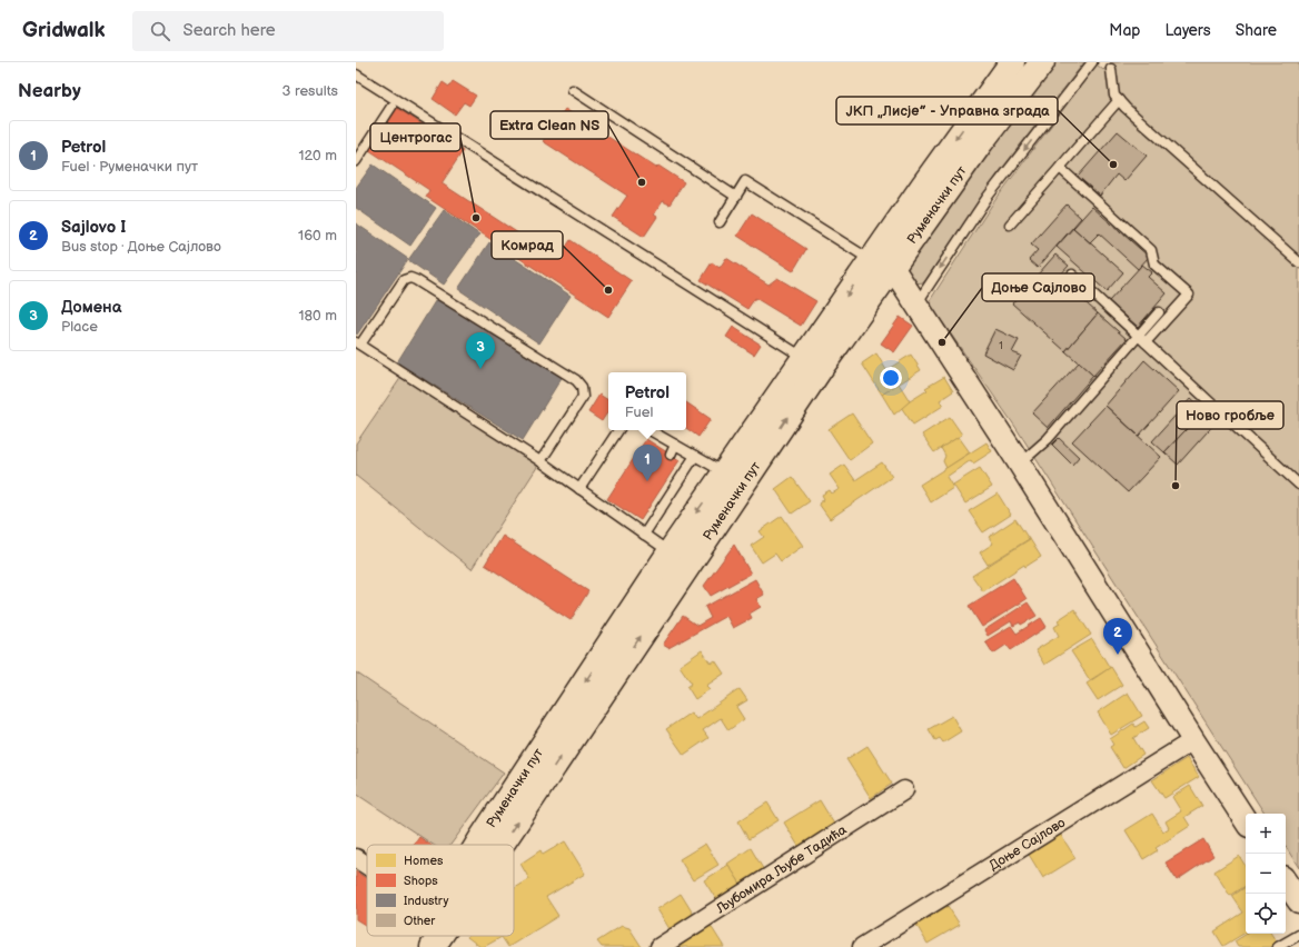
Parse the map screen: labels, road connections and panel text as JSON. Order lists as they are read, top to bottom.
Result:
{
  "streets": {
    "main road": ["Руменачки пут"],
    "street": ["Доње Сајлово", "Љубомира Љубе Тадића"]
  },
  "places": [
    "ЈКП „Лисје” - Управна зграда",
    "Extra Clean NS",
    "Центрогас",
    "Комрад",
    "Доње Сајлово",
    "Ново гробље"
  ],
  "house_numbers": ["1"],
  "legend": [
    "Homes",
    "Shops",
    "Industry",
    "Other"
  ],
  "page": {
    "header": "Gridwalk",
    "search": "Search here",
    "nav": ["Map", "Layers", "Share"],
    "heading": ["Nearby", "3 results"],
    "list": [
      {
        "mark": "1",
        "name": "Petrol",
        "note": "Fuel · Руменачки пут",
        "value": "120 m"
      },
      {
        "mark": "2",
        "name": "Sajlovo I",
        "note": "Bus stop · Доње Сајлово",
        "value": "160 m"
      },
      {
        "mark": "3",
        "name": "Домена",
        "note": "Place",
        "value": "180 m"
      }
    ],
    "pins": ["3", "1", "2"],
    "popup": ["Petrol", "Fuel"],
    "map_buttons": ["+", "−"]
  }
}
